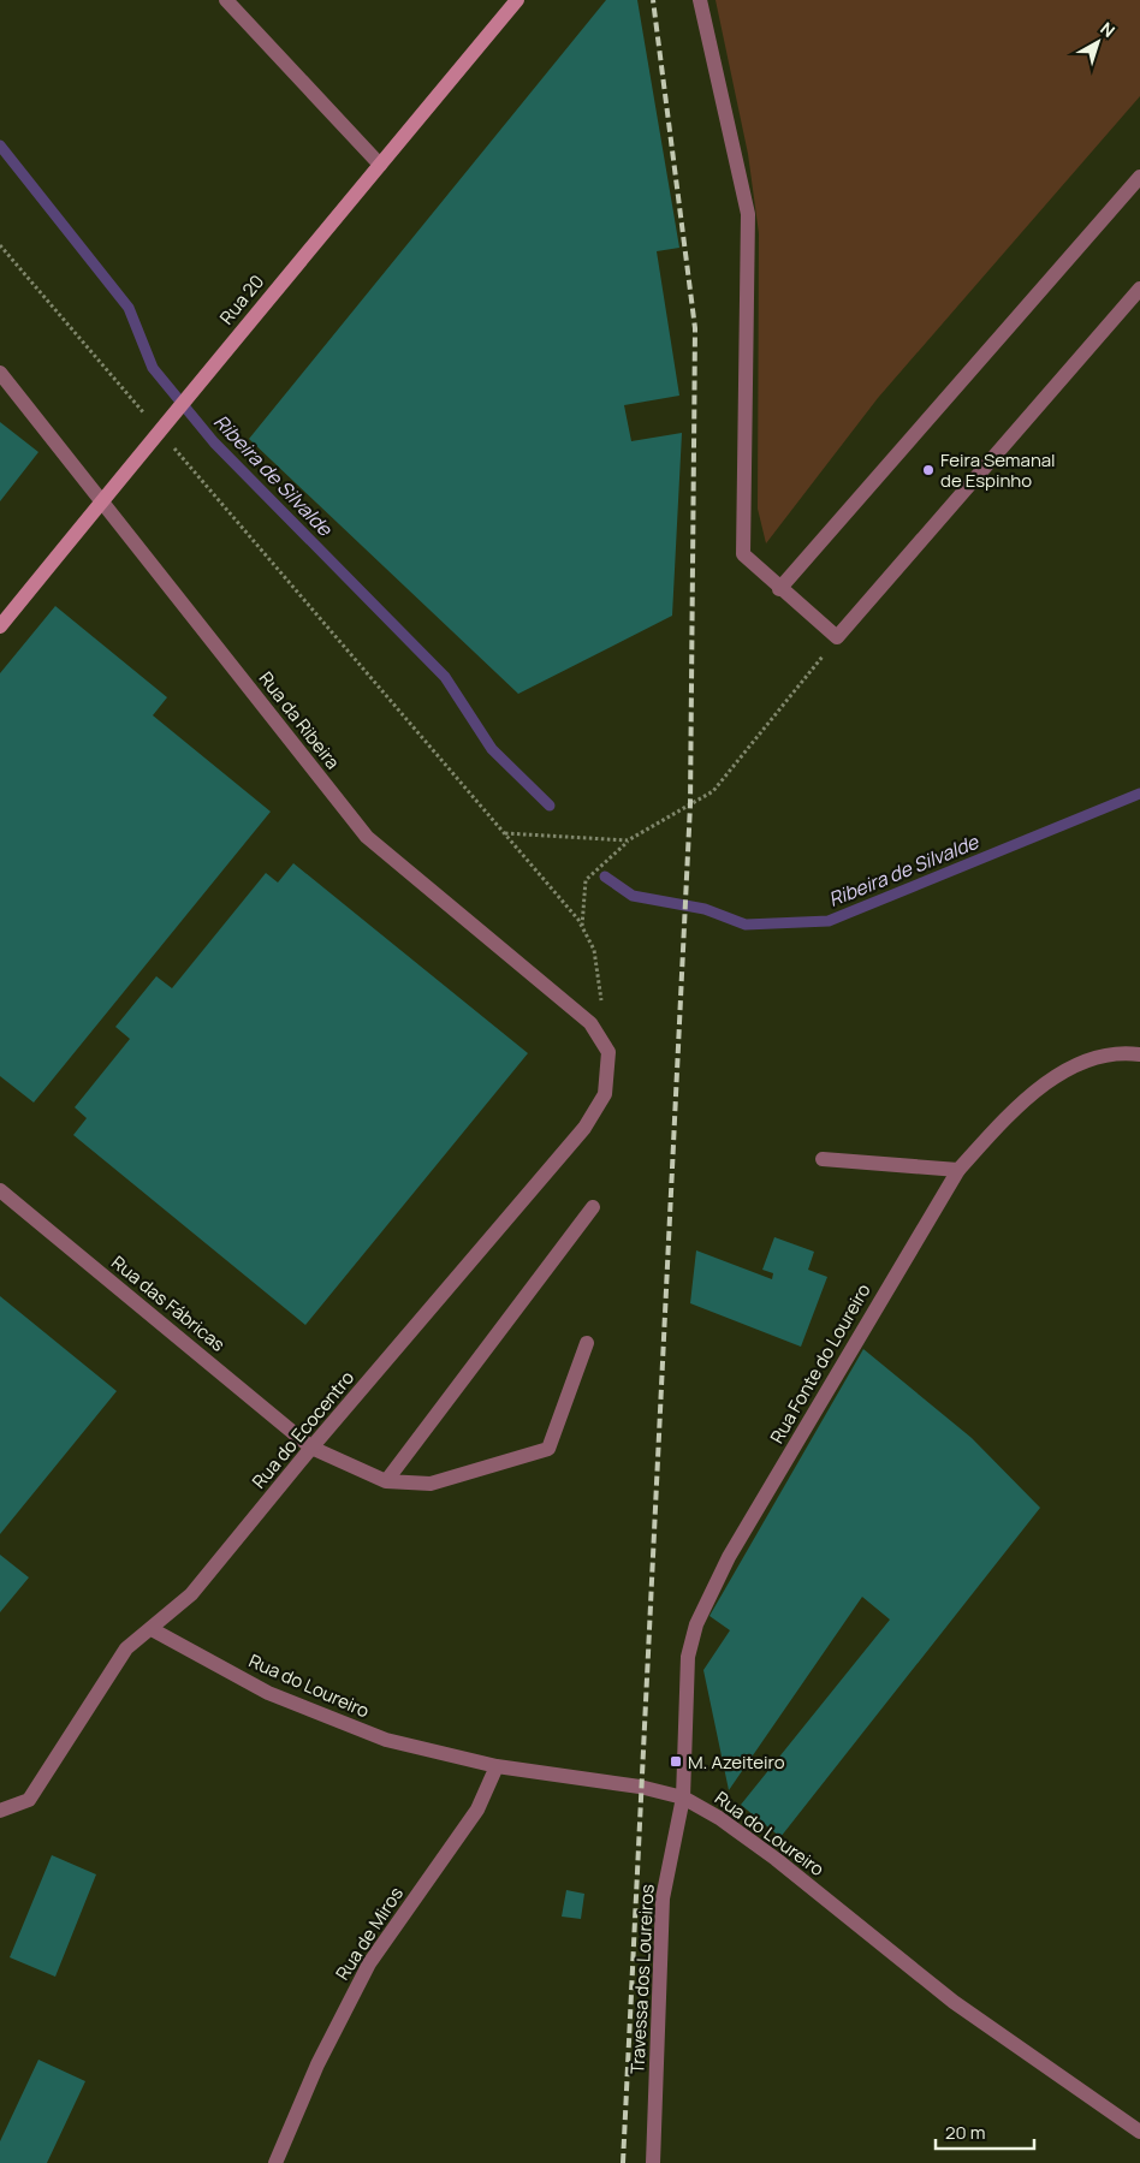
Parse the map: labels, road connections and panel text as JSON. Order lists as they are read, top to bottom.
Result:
{
  "streets": {
    "main road": ["Rua 20"],
    "street": [
      "Rua da Ribeira",
      "Rua das Fábricas",
      "Rua Fonte do Loureiro",
      "Rua do Ecocentro",
      "Rua do Loureiro",
      "Rua de Miros",
      "Travessa dos Loureiros"
    ]
  },
  "crossings": [
    ["Rua 20", "Rua da Ribeira"],
    ["Rua da Ribeira", "Rua do Ecocentro"],
    ["Rua das Fábricas", "Rua do Ecocentro"],
    ["Rua Fonte do Loureiro", "Rua do Loureiro"],
    ["Rua Fonte do Loureiro", "Travessa dos Loureiros"],
    ["Rua do Ecocentro", "Rua do Loureiro"],
    ["Rua do Loureiro", "Rua de Miros"],
    ["Rua do Loureiro", "Travessa dos Loureiros"]
  ],
  "water": ["Ribeira de Silvalde"],
  "places": {
    "other": ["Feira Semanal de Espinho"],
    "transit": ["M. Azeiteiro"]
  },
  "scale_bar": "20 m",
  "north": "top right"
}
